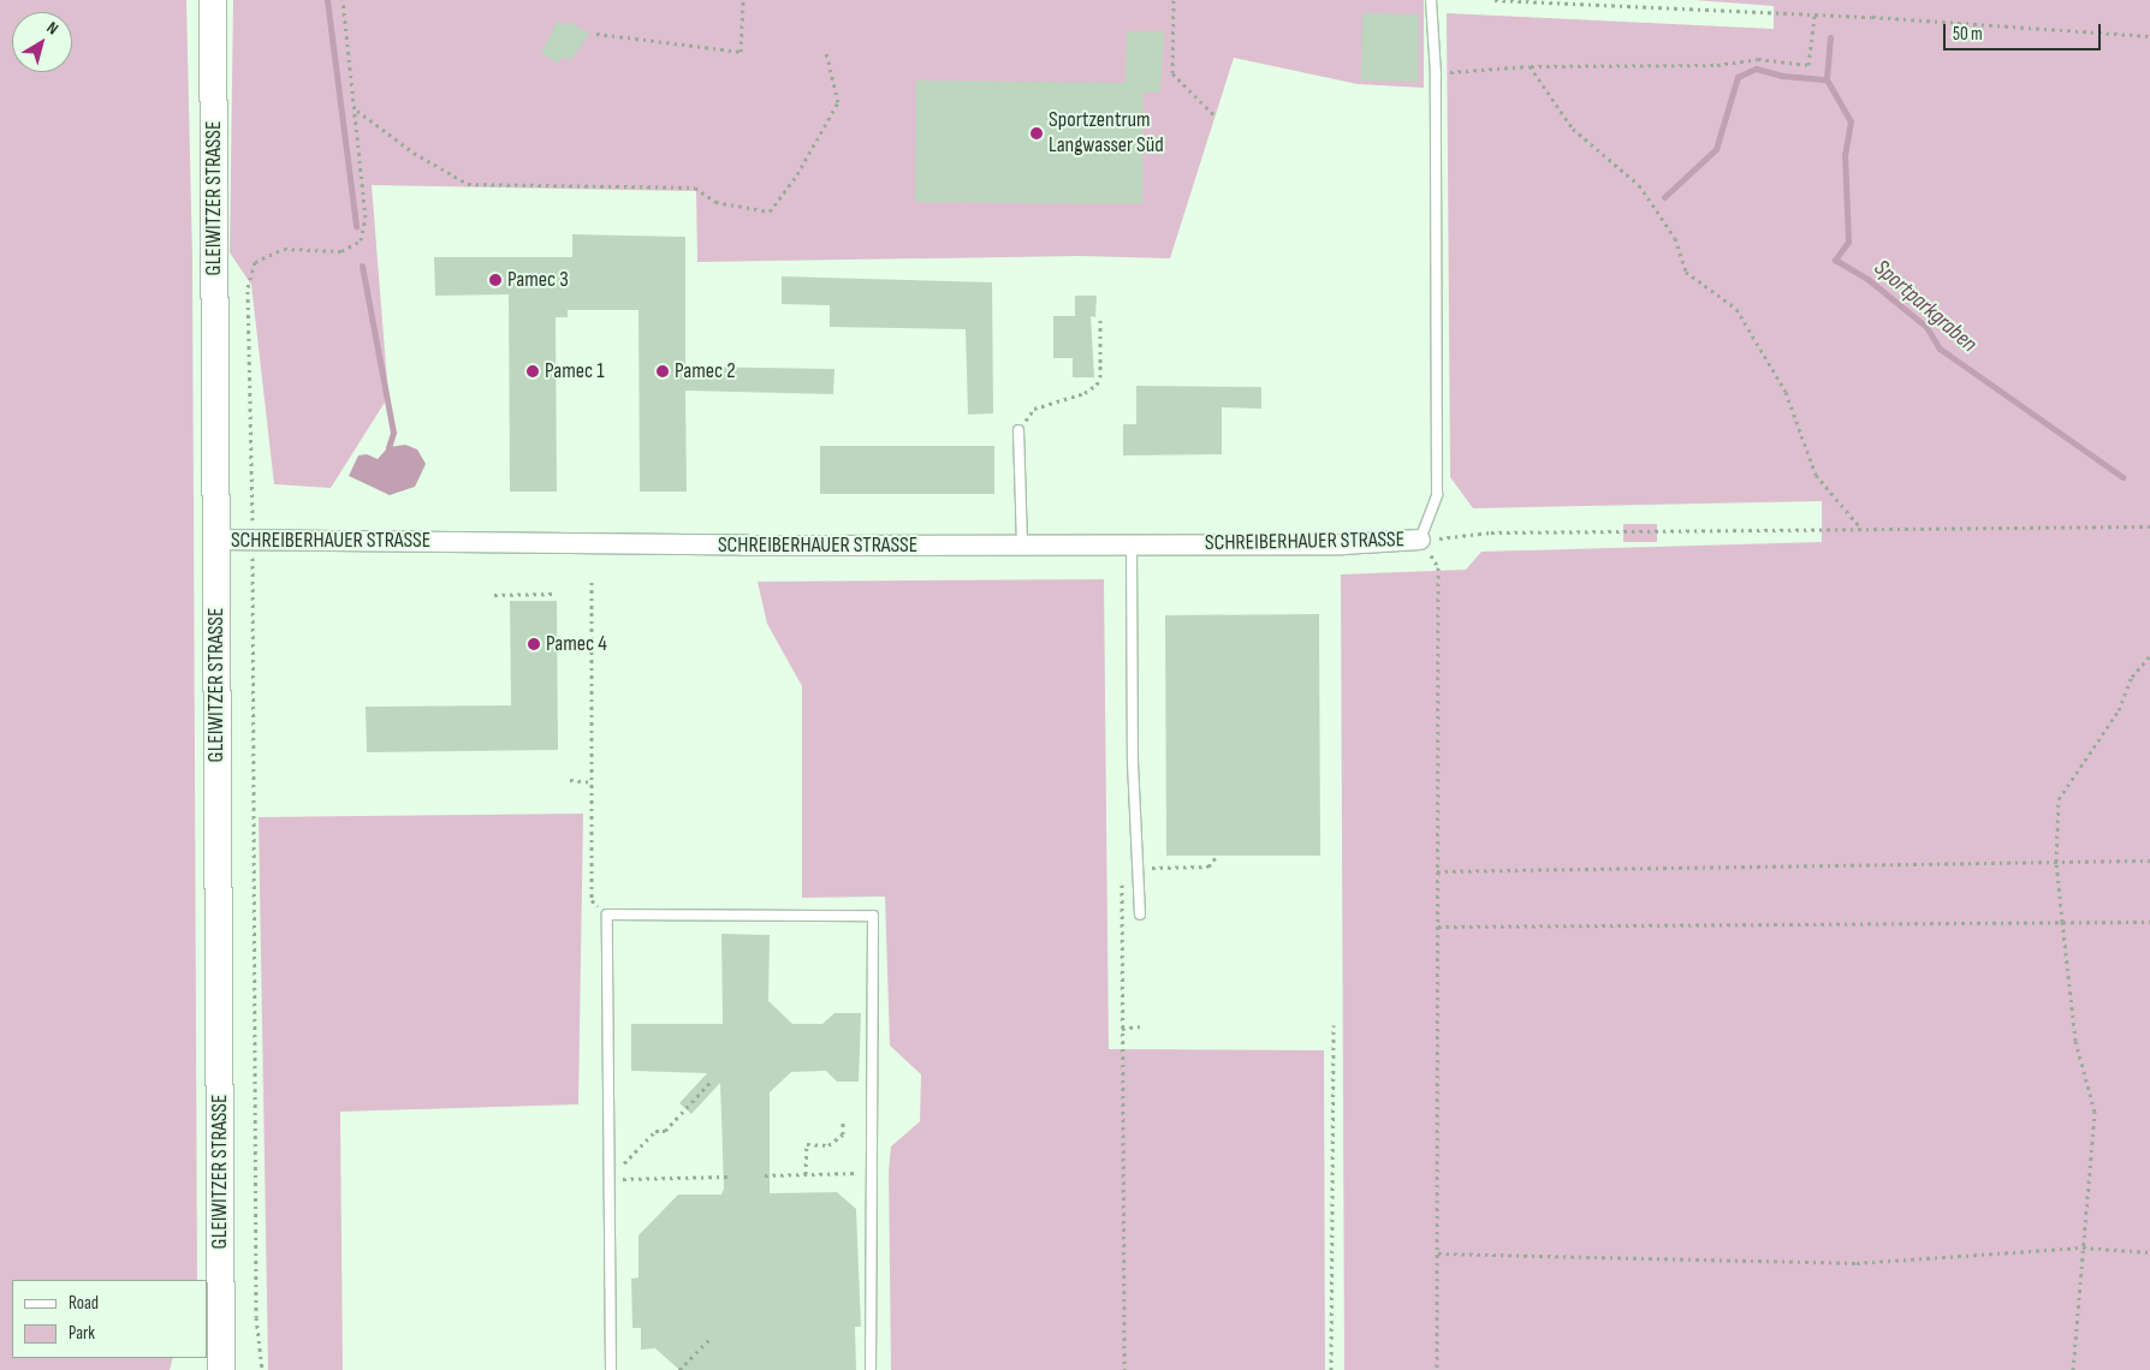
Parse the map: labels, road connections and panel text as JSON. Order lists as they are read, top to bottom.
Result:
{
  "streets": {
    "main road": ["GLEIWITZER STRASSE"],
    "street": ["SCHREIBERHAUER STRASSE"]
  },
  "crossings": [
    ["GLEIWITZER STRASSE", "SCHREIBERHAUER STRASSE"]
  ],
  "water": ["Sportparkgraben"],
  "places": [
    "Sportzentrum Langwasser Süd",
    "Pamec 3",
    "Pamec 1",
    "Pamec 2",
    "Pamec 4"
  ],
  "legend": ["Road", "Park"],
  "scale_bar": "50 m",
  "north": "top right"
}
